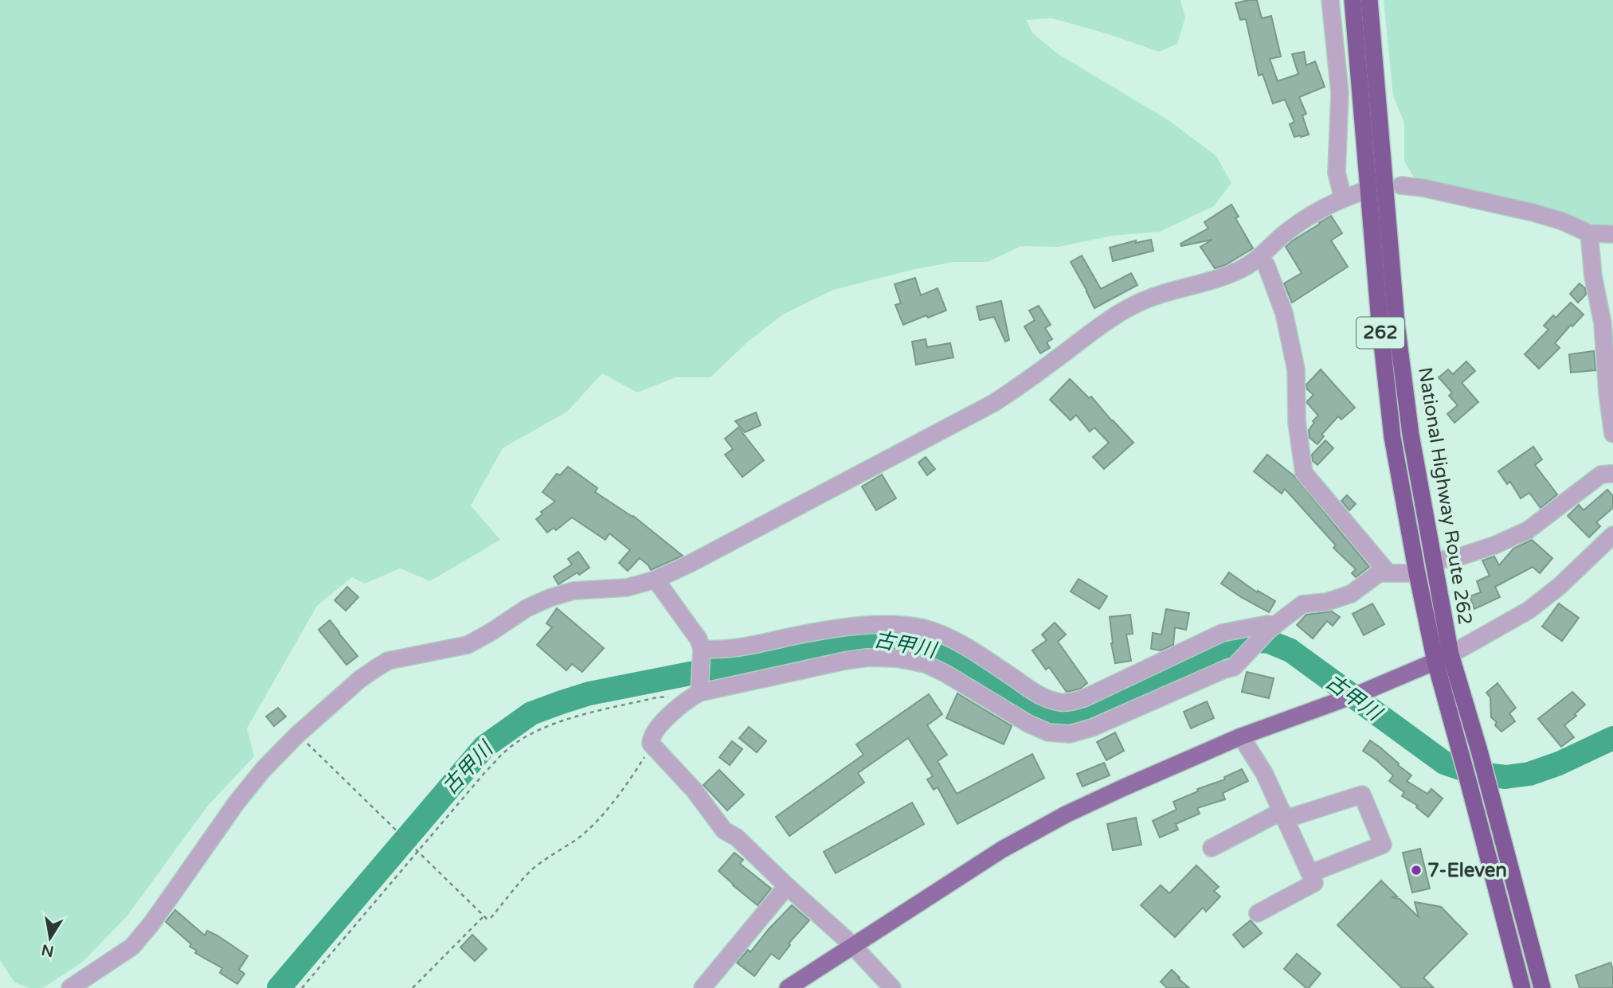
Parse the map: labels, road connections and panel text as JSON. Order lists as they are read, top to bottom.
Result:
{
  "streets": {
    "highway": ["262", "National Highway Route 262"]
  },
  "water": ["古甲川"],
  "places": ["7-Eleven"],
  "north": "bottom"
}
